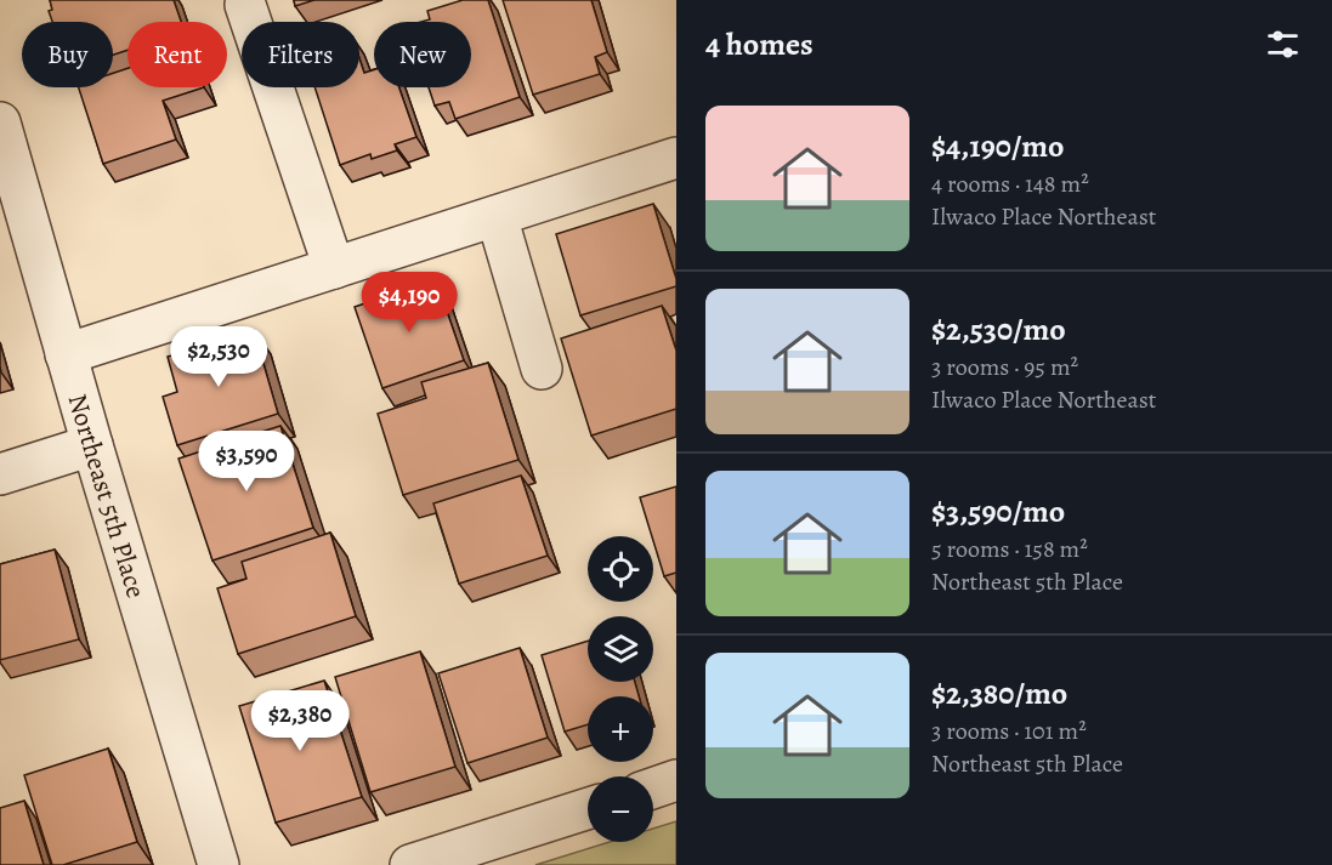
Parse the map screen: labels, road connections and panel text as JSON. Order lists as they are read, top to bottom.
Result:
{
  "streets": {
    "street": ["Northeast 5th Place"]
  },
  "page": {
    "heading": "4 homes",
    "chip": [
      "Buy",
      "Rent",
      "Filters",
      "New"
    ],
    "list": [
      {
        "name": "$4,190/mo",
        "note": "4 rooms · 148 m² · Ilwaco Place Northeast"
      },
      {
        "name": "$2,530/mo",
        "note": "3 rooms · 95 m² · Ilwaco Place Northeast"
      },
      {
        "name": "$3,590/mo",
        "note": "5 rooms · 158 m² · Northeast 5th Place"
      },
      {
        "name": "$2,380/mo",
        "note": "3 rooms · 101 m² · Northeast 5th Place"
      }
    ],
    "price": [
      "$4,190",
      "$2,530",
      "$3,590",
      "$2,380"
    ],
    "map_buttons": ["+", "−"]
  }
}
